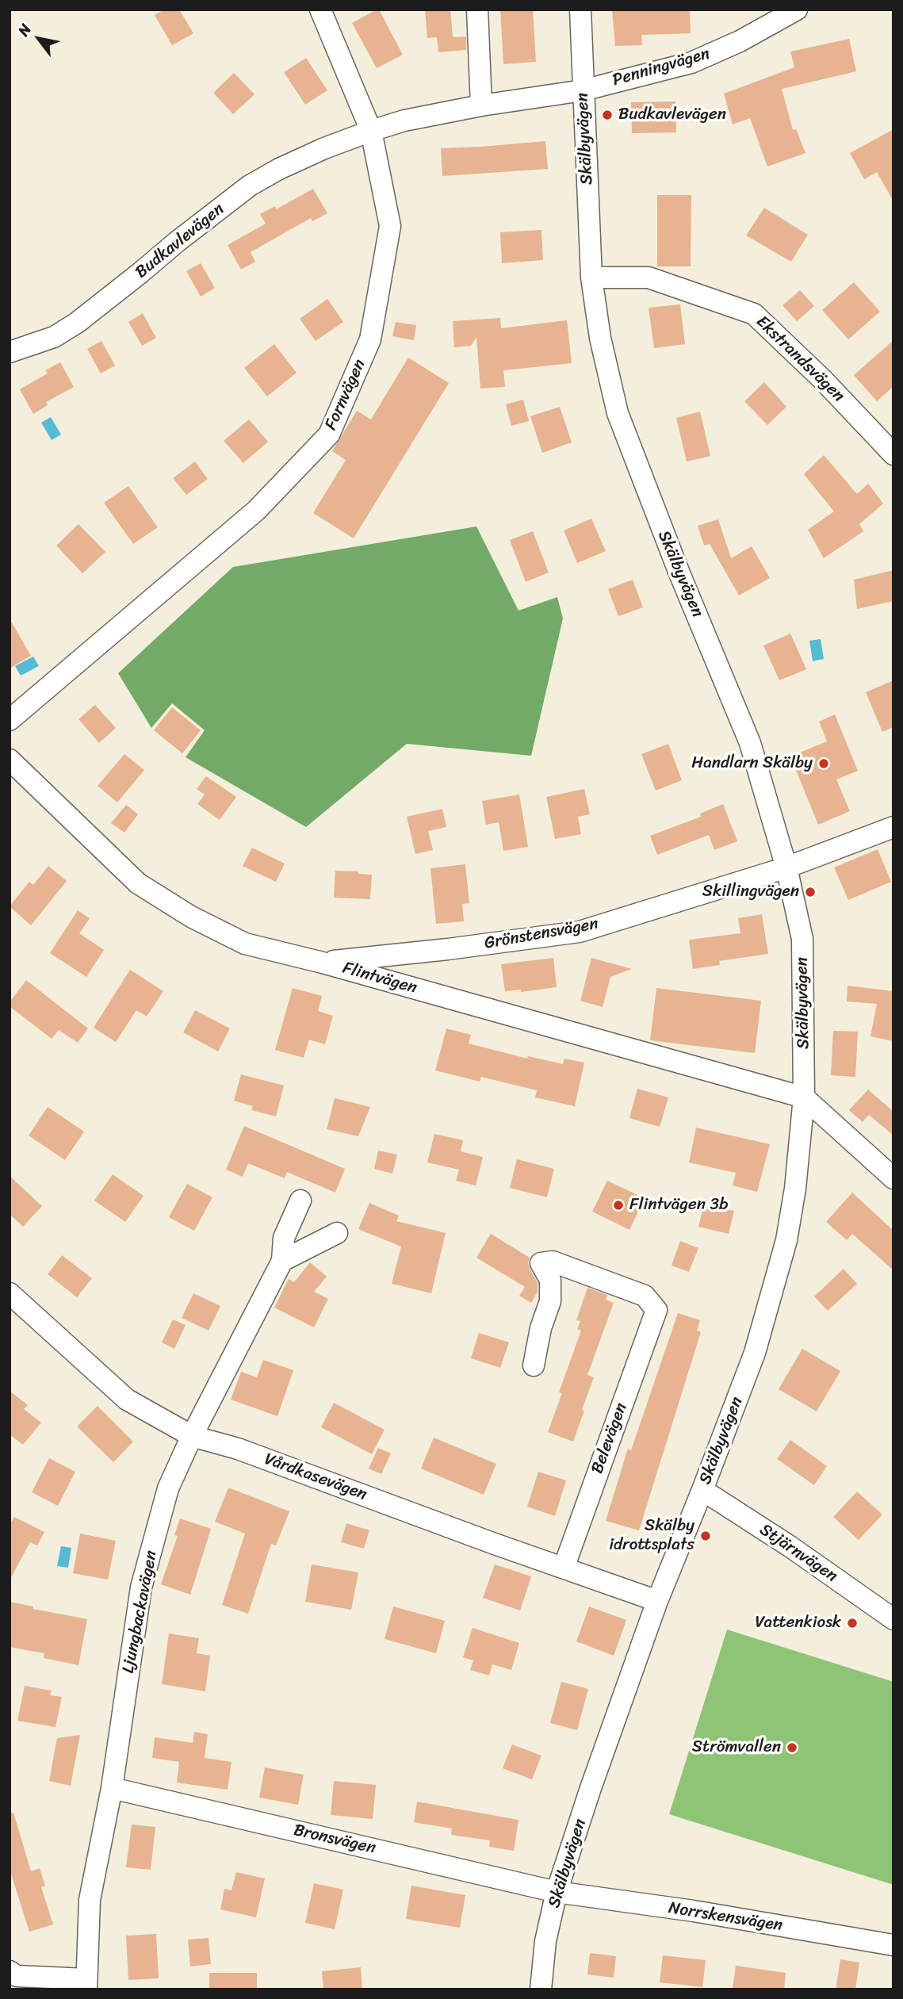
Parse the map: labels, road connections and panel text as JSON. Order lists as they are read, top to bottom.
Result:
{
  "streets": {
    "street": [
      "Penningvägen",
      "Skälbyvägen",
      "Budkavlevägen",
      "Ekstrandsvägen",
      "Fornvägen",
      "Grönstensvägen",
      "Flintvägen",
      "Belevägen",
      "Vårdkasevägen",
      "Stjärnvägen",
      "Ljungbackavägen",
      "Bronsvägen",
      "Norrskensvägen"
    ]
  },
  "crossings": [
    ["Penningvägen", "Skälbyvägen"],
    ["Penningvägen", "Budkavlevägen"],
    ["Skälbyvägen", "Budkavlevägen"],
    ["Skälbyvägen", "Ekstrandsvägen"],
    ["Skälbyvägen", "Grönstensvägen"],
    ["Skälbyvägen", "Flintvägen"],
    ["Skälbyvägen", "Vårdkasevägen"],
    ["Skälbyvägen", "Stjärnvägen"],
    ["Skälbyvägen", "Bronsvägen"],
    ["Skälbyvägen", "Norrskensvägen"],
    ["Budkavlevägen", "Fornvägen"],
    ["Grönstensvägen", "Flintvägen"],
    ["Belevägen", "Vårdkasevägen"],
    ["Vårdkasevägen", "Ljungbackavägen"],
    ["Ljungbackavägen", "Bronsvägen"],
    ["Bronsvägen", "Norrskensvägen"]
  ],
  "places": [
    "Budkavlevägen",
    "Handlarn Skälby",
    "Skillingvägen",
    "Flintvägen 3b",
    "Skälby idrottsplats",
    "Vattenkiosk",
    "Strömvallen"
  ],
  "north": "top left"
}
